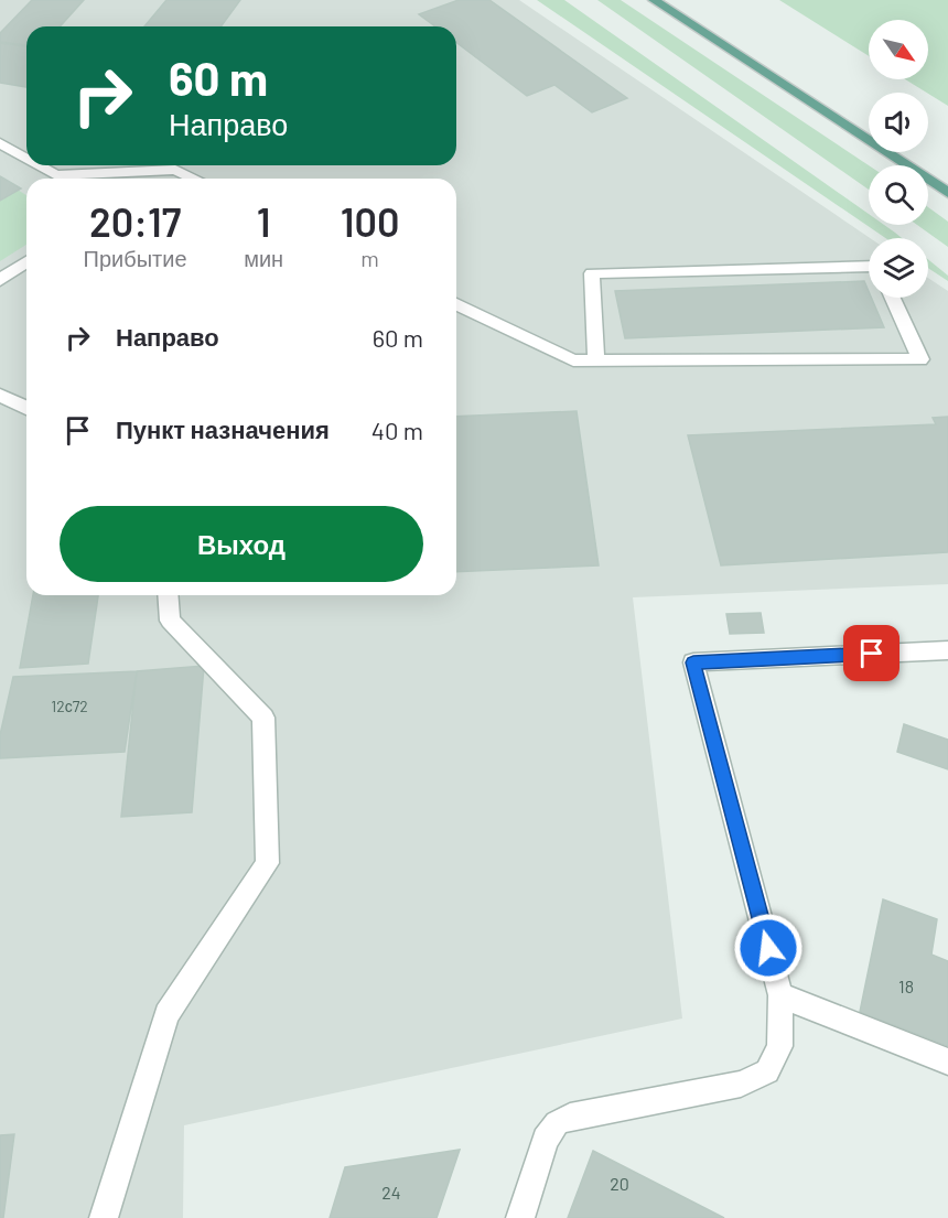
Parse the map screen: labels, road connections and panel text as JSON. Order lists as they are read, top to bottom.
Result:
{
  "house_numbers": [
    "12с72",
    "18",
    "20",
    "24"
  ],
  "north": "bottom right",
  "page": {
    "turn": ["60 m", "Направо"],
    "eta": [
      "20:17",
      "Прибытие",
      "1",
      "мин",
      "100",
      "m"
    ],
    "list": [
      {
        "name": "Направо",
        "value": "60 m"
      },
      {
        "name": "Пункт назначения",
        "value": "40 m"
      }
    ],
    "buttons": "Выход"
  }
}
